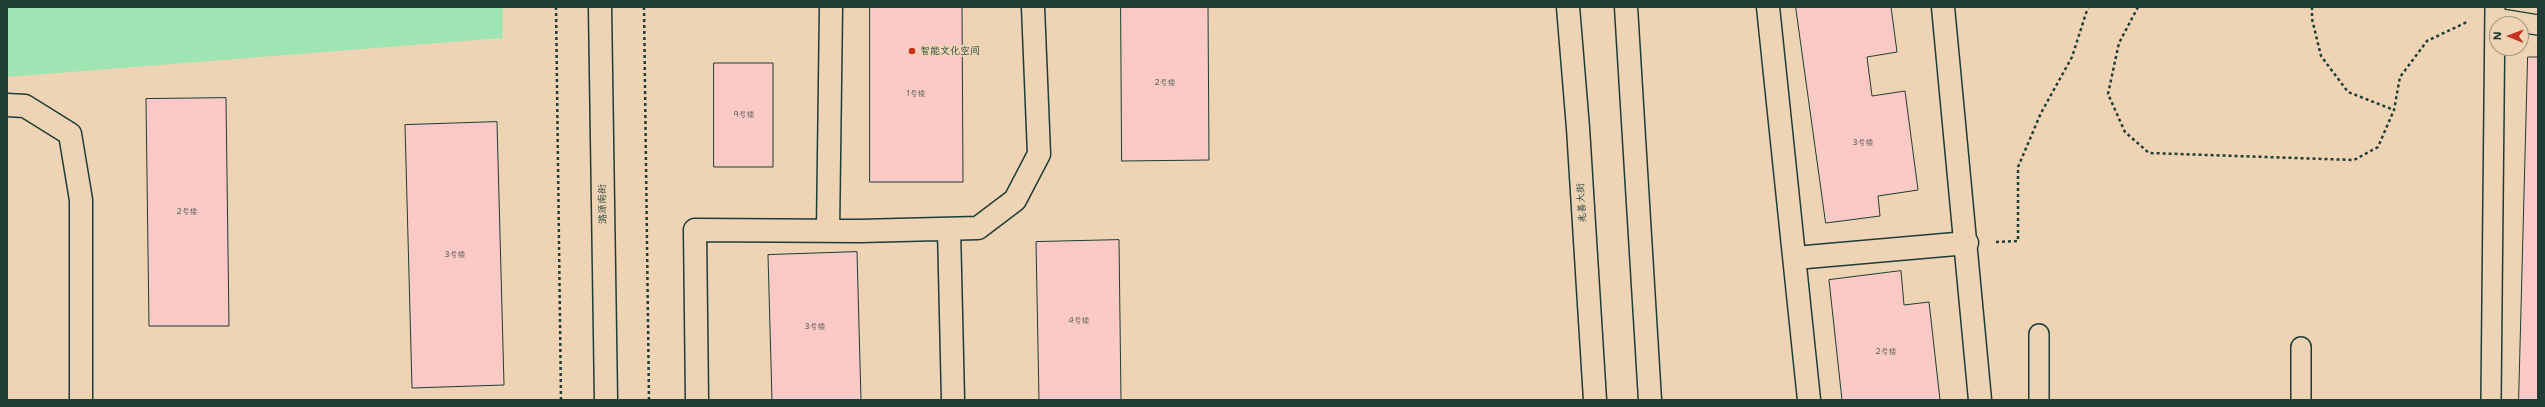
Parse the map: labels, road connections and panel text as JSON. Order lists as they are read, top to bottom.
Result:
{
  "streets": {
    "street": ["兆善大街", "潞源南街"]
  },
  "places": ["智能文化空间"],
  "house_numbers": [
    "2号楼",
    "1号楼",
    "9号楼",
    "3号楼",
    "2号楼",
    "3号楼",
    "4号楼",
    "3号楼",
    "2号楼"
  ],
  "north": "left"
}
